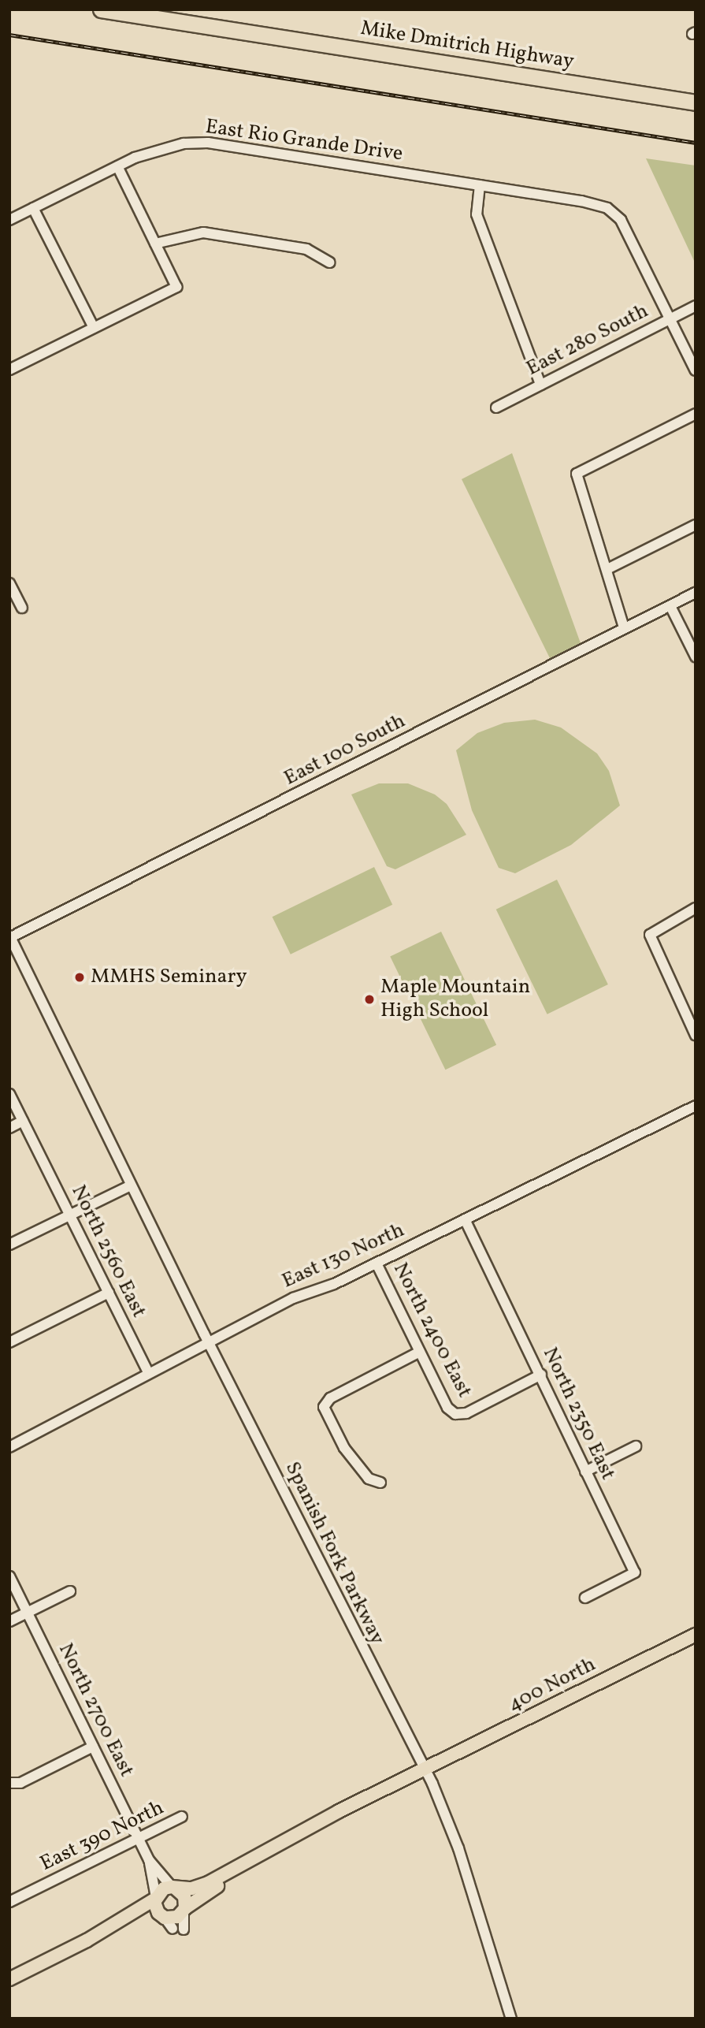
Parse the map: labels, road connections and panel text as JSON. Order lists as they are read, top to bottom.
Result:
{
  "streets": {
    "highway": ["Mike Dmitrich Highway"],
    "main road": ["400 North"],
    "street": [
      "East Rio Grande Drive",
      "East 280 South",
      "East 100 South",
      "North 2560 East",
      "East 130 North",
      "North 2400 East",
      "North 2350 East",
      "Spanish Fork Parkway",
      "North 2700 East",
      "East 390 North"
    ]
  },
  "crossings": [
    ["East Rio Grande Drive", "East 280 South"],
    ["East 100 South", "Spanish Fork Parkway"],
    ["North 2560 East", "East 130 North"],
    ["East 130 North", "North 2400 East"],
    ["East 130 North", "North 2350 East"],
    ["East 130 North", "Spanish Fork Parkway"],
    ["North 2400 East", "North 2350 East"],
    ["Spanish Fork Parkway", "400 North"],
    ["400 North", "North 2700 East"],
    ["North 2700 East", "East 390 North"]
  ],
  "places": ["MMHS Seminary", "Maple Mountain High School"]
}
